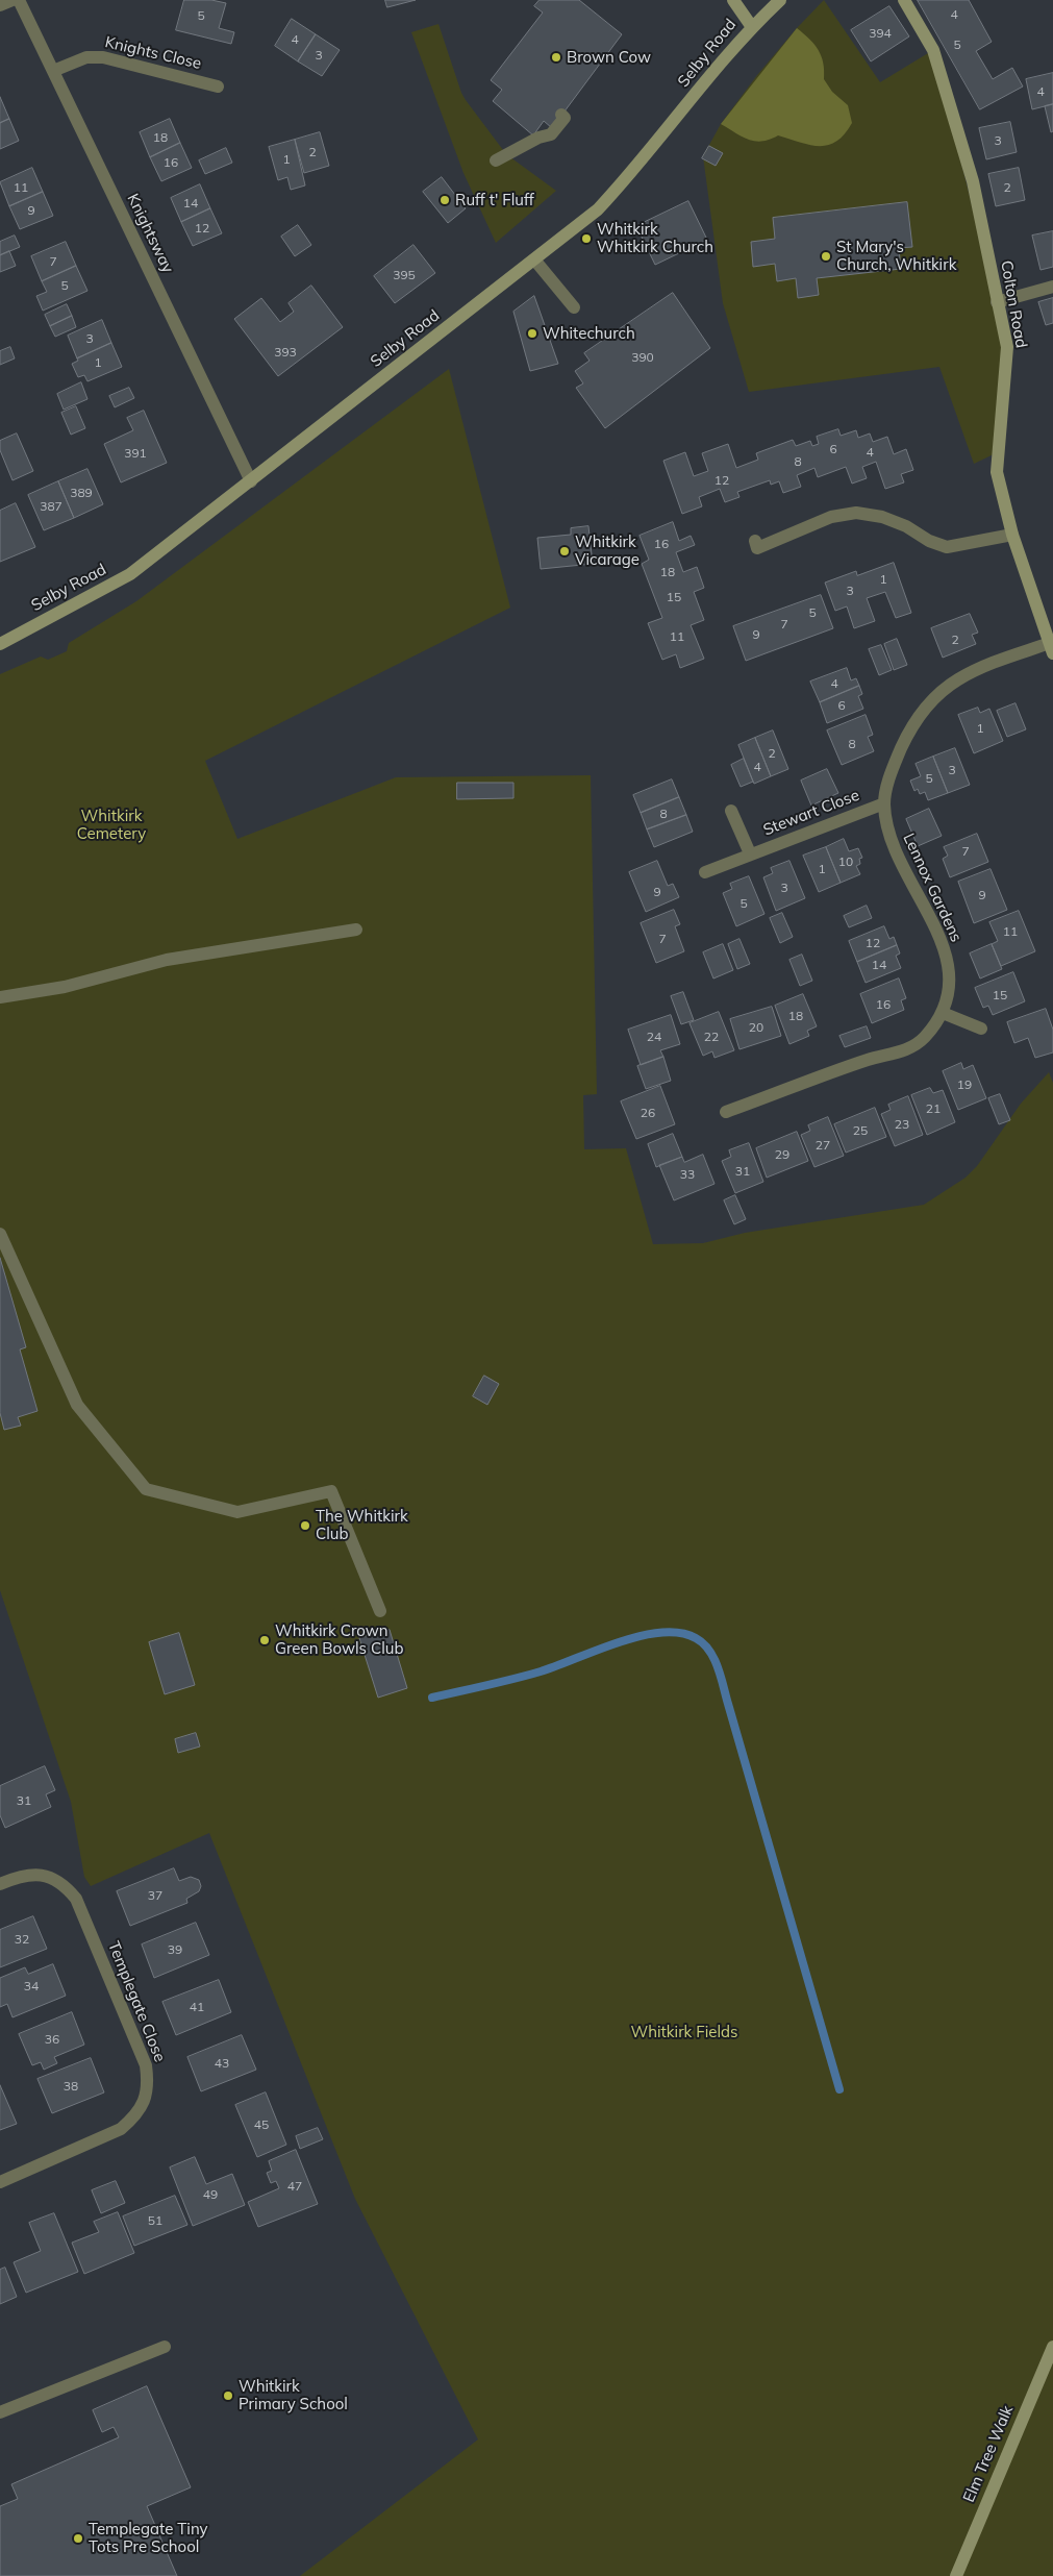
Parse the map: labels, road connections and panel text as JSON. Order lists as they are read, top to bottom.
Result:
{
  "streets": {
    "main road": ["Selby Road", "Colton Road", "Elm Tree Walk"],
    "street": [
      "Knights Close",
      "Knightsway",
      "Stewart Close",
      "Lennox Gardens",
      "Templegate Close"
    ]
  },
  "crossings": [
    ["Knights Close", "Knightsway"],
    ["Selby Road", "Knightsway"],
    ["Colton Road", "Lennox Gardens"],
    ["Stewart Close", "Lennox Gardens"]
  ],
  "parks": ["Whitkirk Cemetery", "Whitkirk Fields"],
  "places": [
    "Brown Cow",
    "Ruff t' Fluff",
    "Whitkirk Whitkirk Church",
    "St Mary's Church, Whitkirk",
    "Whitechurch",
    "Whitkirk Vicarage",
    "The Whitkirk Club",
    "Whitkirk Crown Green Bowls Club",
    "Whitkirk Primary School",
    "Templegate Tiny Tots Pre School"
  ],
  "house_numbers": [
    "4",
    "5",
    "394",
    "4",
    "5",
    "3",
    "4",
    "18",
    "3",
    "2",
    "1",
    "16",
    "11",
    "2",
    "14",
    "9",
    "12",
    "7",
    "395",
    "5",
    "3",
    "393",
    "390",
    "1",
    "6",
    "4",
    "391",
    "8",
    "12",
    "389",
    "387",
    "16",
    "18",
    "1",
    "3",
    "15",
    "5",
    "7",
    "9",
    "11",
    "2",
    "4",
    "6",
    "1",
    "8",
    "2",
    "4",
    "3",
    "5",
    "8",
    "7",
    "10",
    "1",
    "3",
    "9",
    "9",
    "5",
    "11",
    "7",
    "12",
    "14",
    "15",
    "16",
    "18",
    "20",
    "24",
    "22",
    "19",
    "21",
    "26",
    "23",
    "25",
    "27",
    "29",
    "31",
    "33",
    "31",
    "37",
    "32",
    "39",
    "34",
    "41",
    "36",
    "43",
    "38",
    "45",
    "47",
    "49",
    "51"
  ]
}
